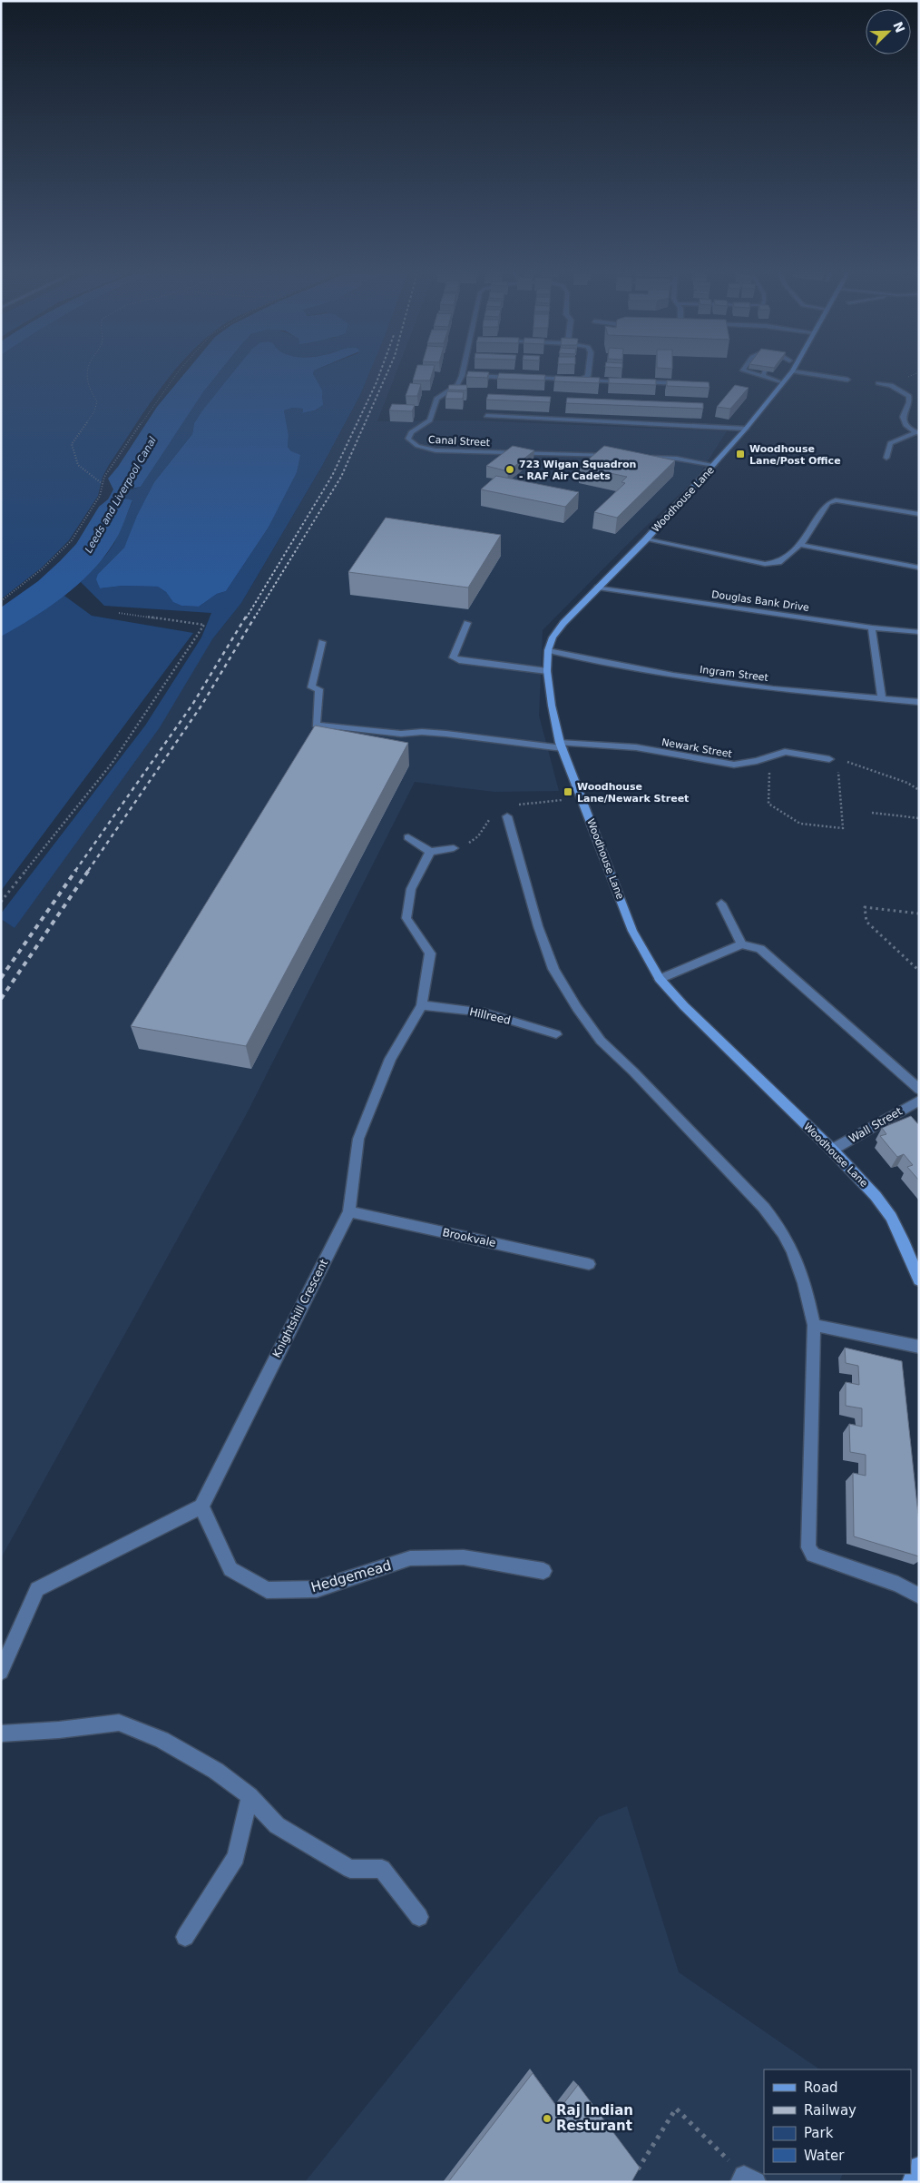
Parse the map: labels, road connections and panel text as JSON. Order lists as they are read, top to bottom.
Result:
{
  "streets": {
    "main road": ["Woodhouse Lane"],
    "street": [
      "Canal Street",
      "Douglas Bank Drive",
      "Ingram Street",
      "Newark Street",
      "Hillreed",
      "Wall Street",
      "Brookvale",
      "Knightshill Crescent",
      "Hedgemead"
    ]
  },
  "crossings": [
    ["Woodhouse Lane", "Douglas Bank Drive"],
    ["Woodhouse Lane", "Ingram Street"],
    ["Woodhouse Lane", "Newark Street"],
    ["Woodhouse Lane", "Wall Street"],
    ["Hillreed", "Knightshill Crescent"],
    ["Brookvale", "Knightshill Crescent"],
    ["Knightshill Crescent", "Hedgemead"]
  ],
  "water": ["Leeds and Liverpool Canal"],
  "places": {
    "transit": ["Woodhouse Lane/Post Office", "Woodhouse Lane/Newark Street"],
    "other": ["723 Wigan Squadron - RAF Air Cadets", "Raj Indian Resturant"]
  },
  "legend": [
    "Road",
    "Railway",
    "Park",
    "Water"
  ],
  "north": "top right"
}
